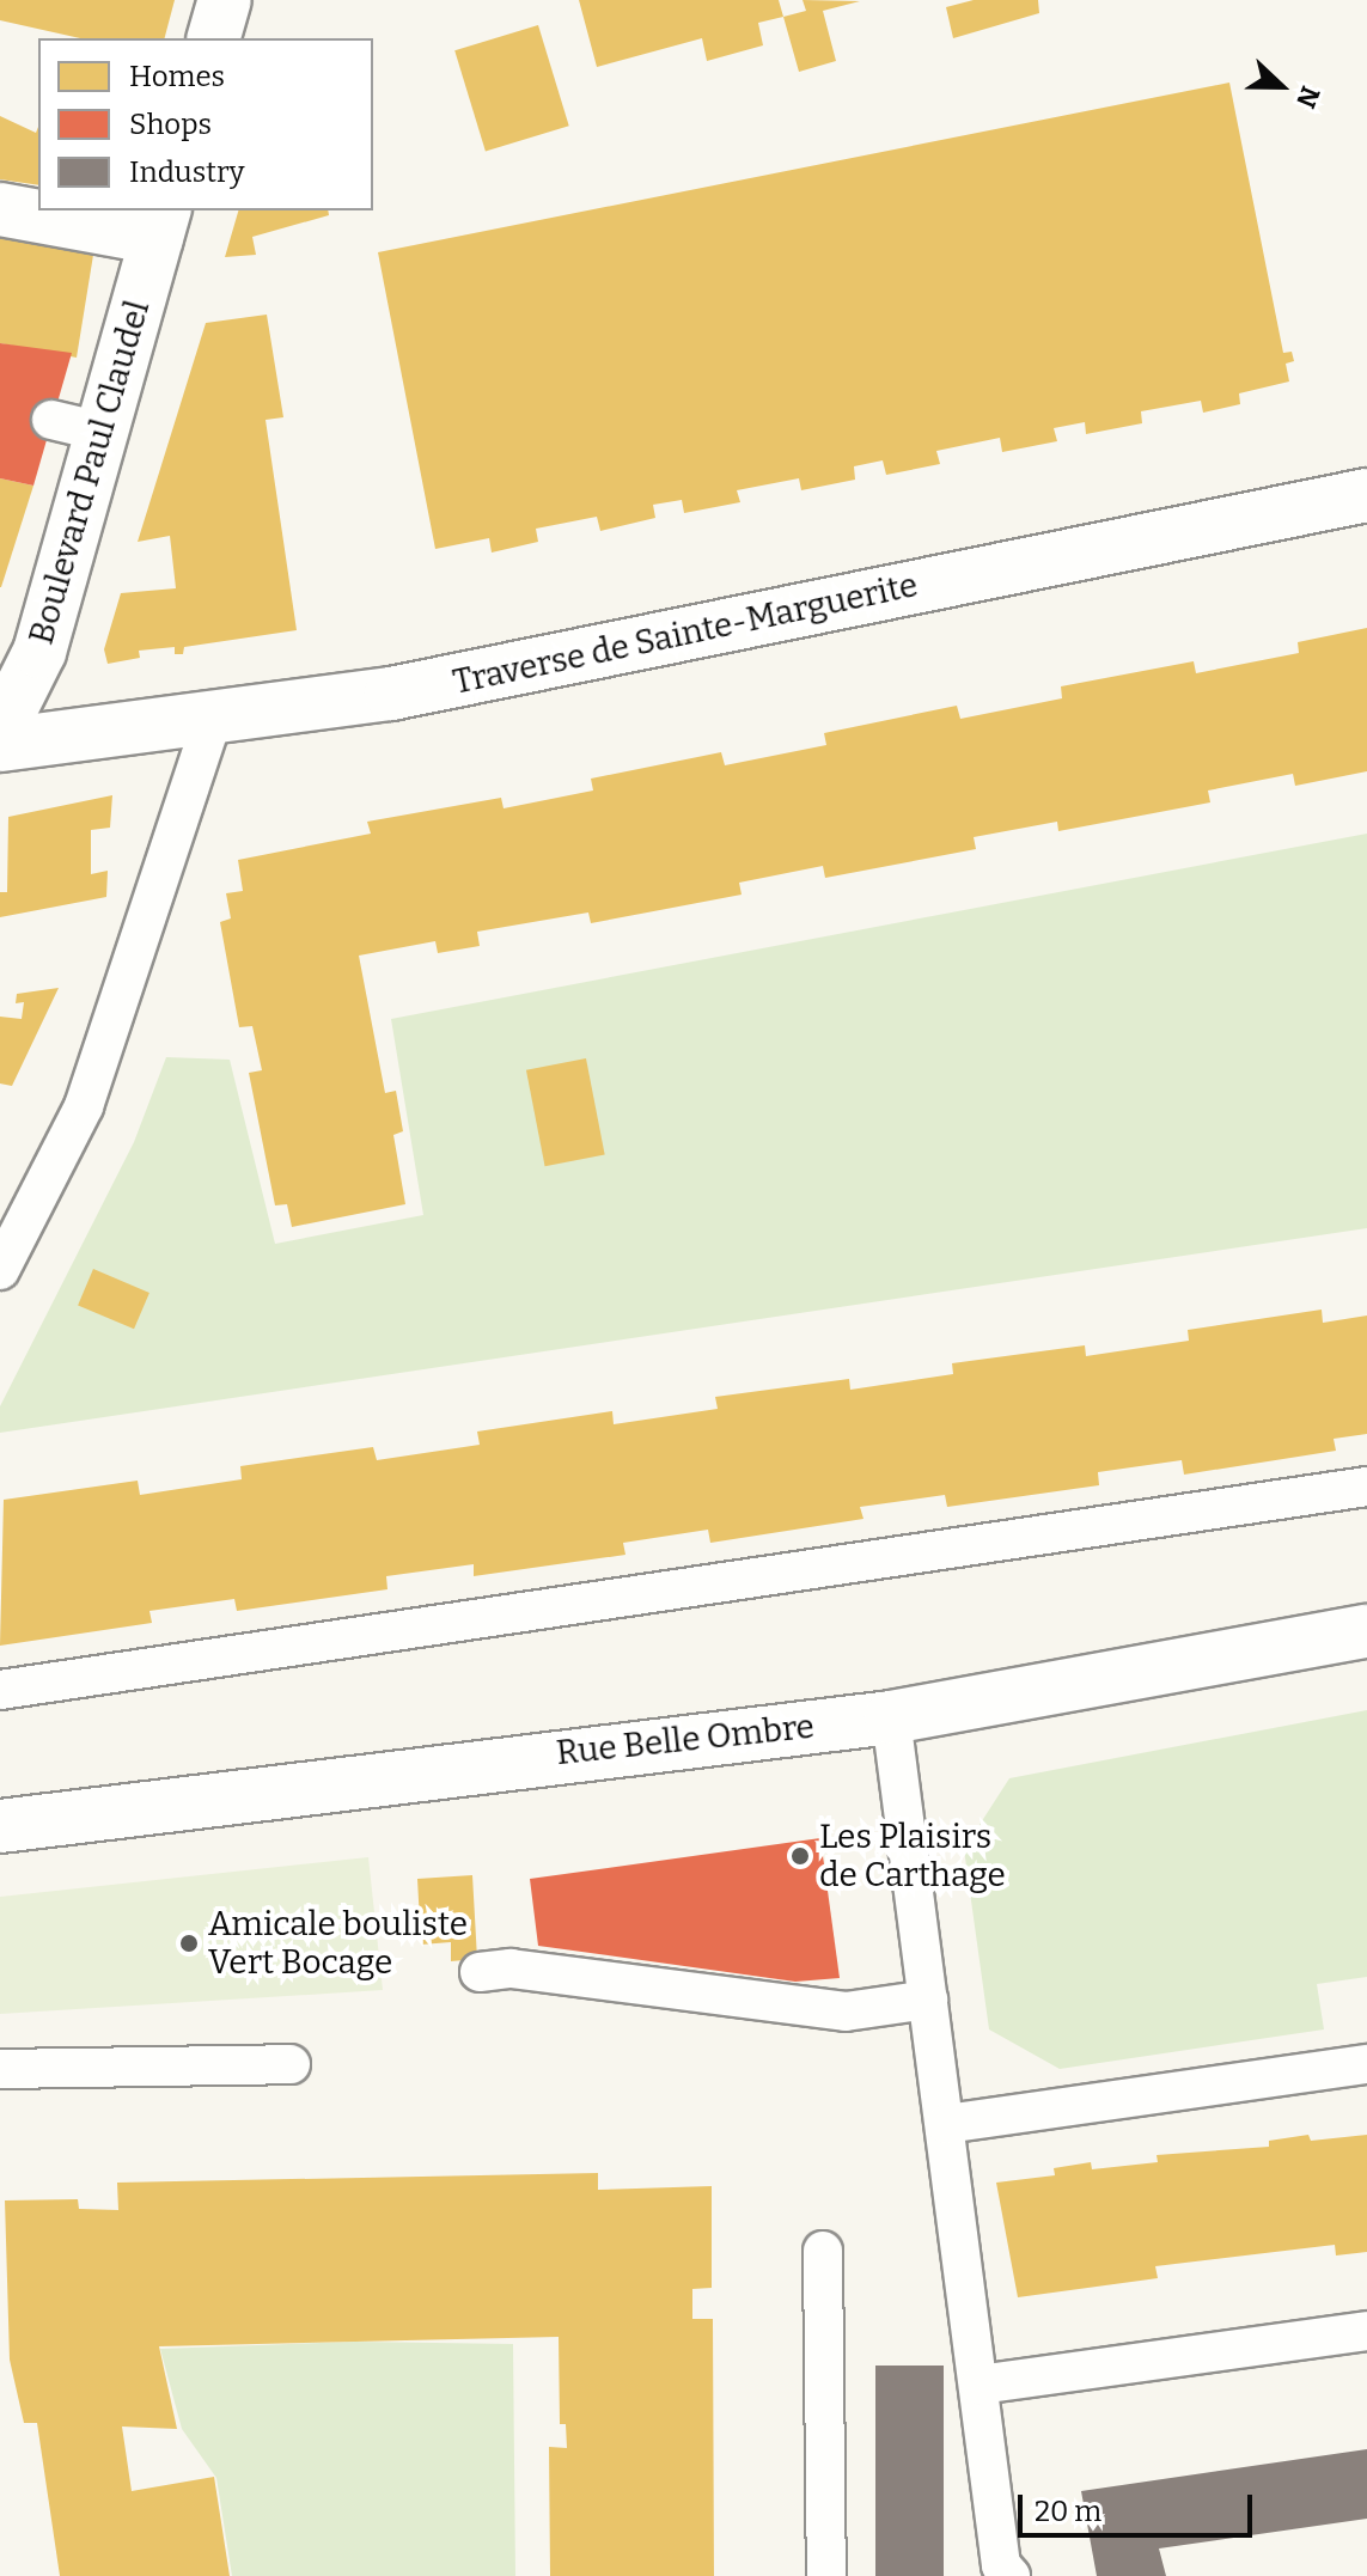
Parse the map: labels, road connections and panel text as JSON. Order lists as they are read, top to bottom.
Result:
{
  "streets": {
    "street": ["Boulevard Paul Claudel", "Traverse de Sainte-Marguerite", "Rue Belle Ombre"]
  },
  "places": ["Les Plaisirs de Carthage", "Amicale bouliste Vert Bocage"],
  "legend": ["Homes", "Shops", "Industry"],
  "scale_bar": "20 m",
  "north": "right"
}
